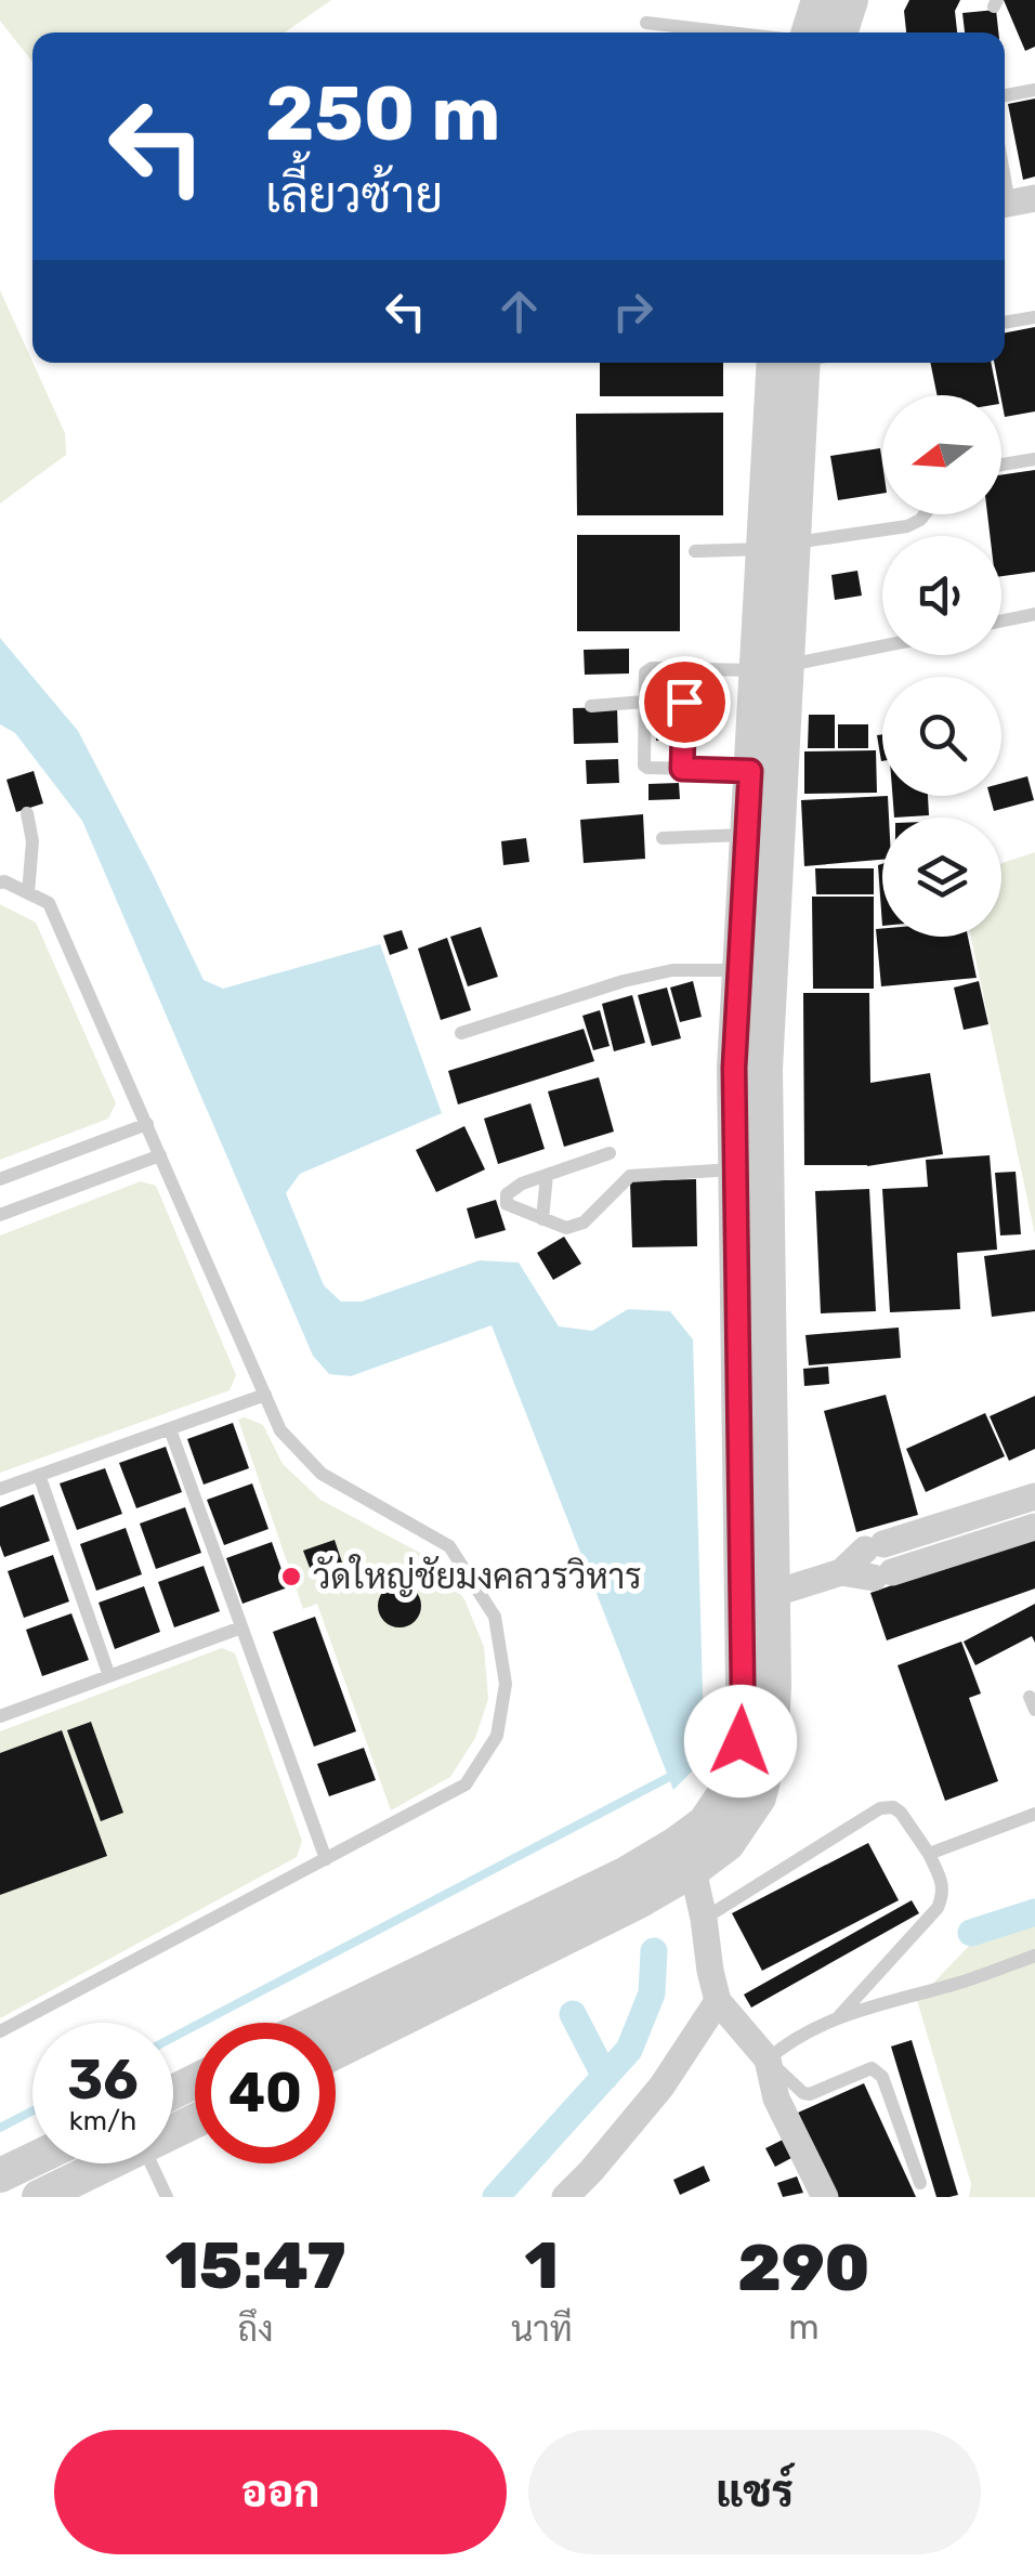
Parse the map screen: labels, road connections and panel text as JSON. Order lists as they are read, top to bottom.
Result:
{
  "places": ["วัดใหญ่ชัยมงคลวรวิหาร"],
  "north": "left",
  "page": {
    "turn": ["250 m", "เลี้ยวซ้าย"],
    "speed": "36 km/h",
    "limit": "40",
    "eta": [
      "15:47",
      "ถึง",
      "1",
      "นาที",
      "290",
      "m"
    ],
    "buttons": ["ออก", "แชร์"]
  }
}
